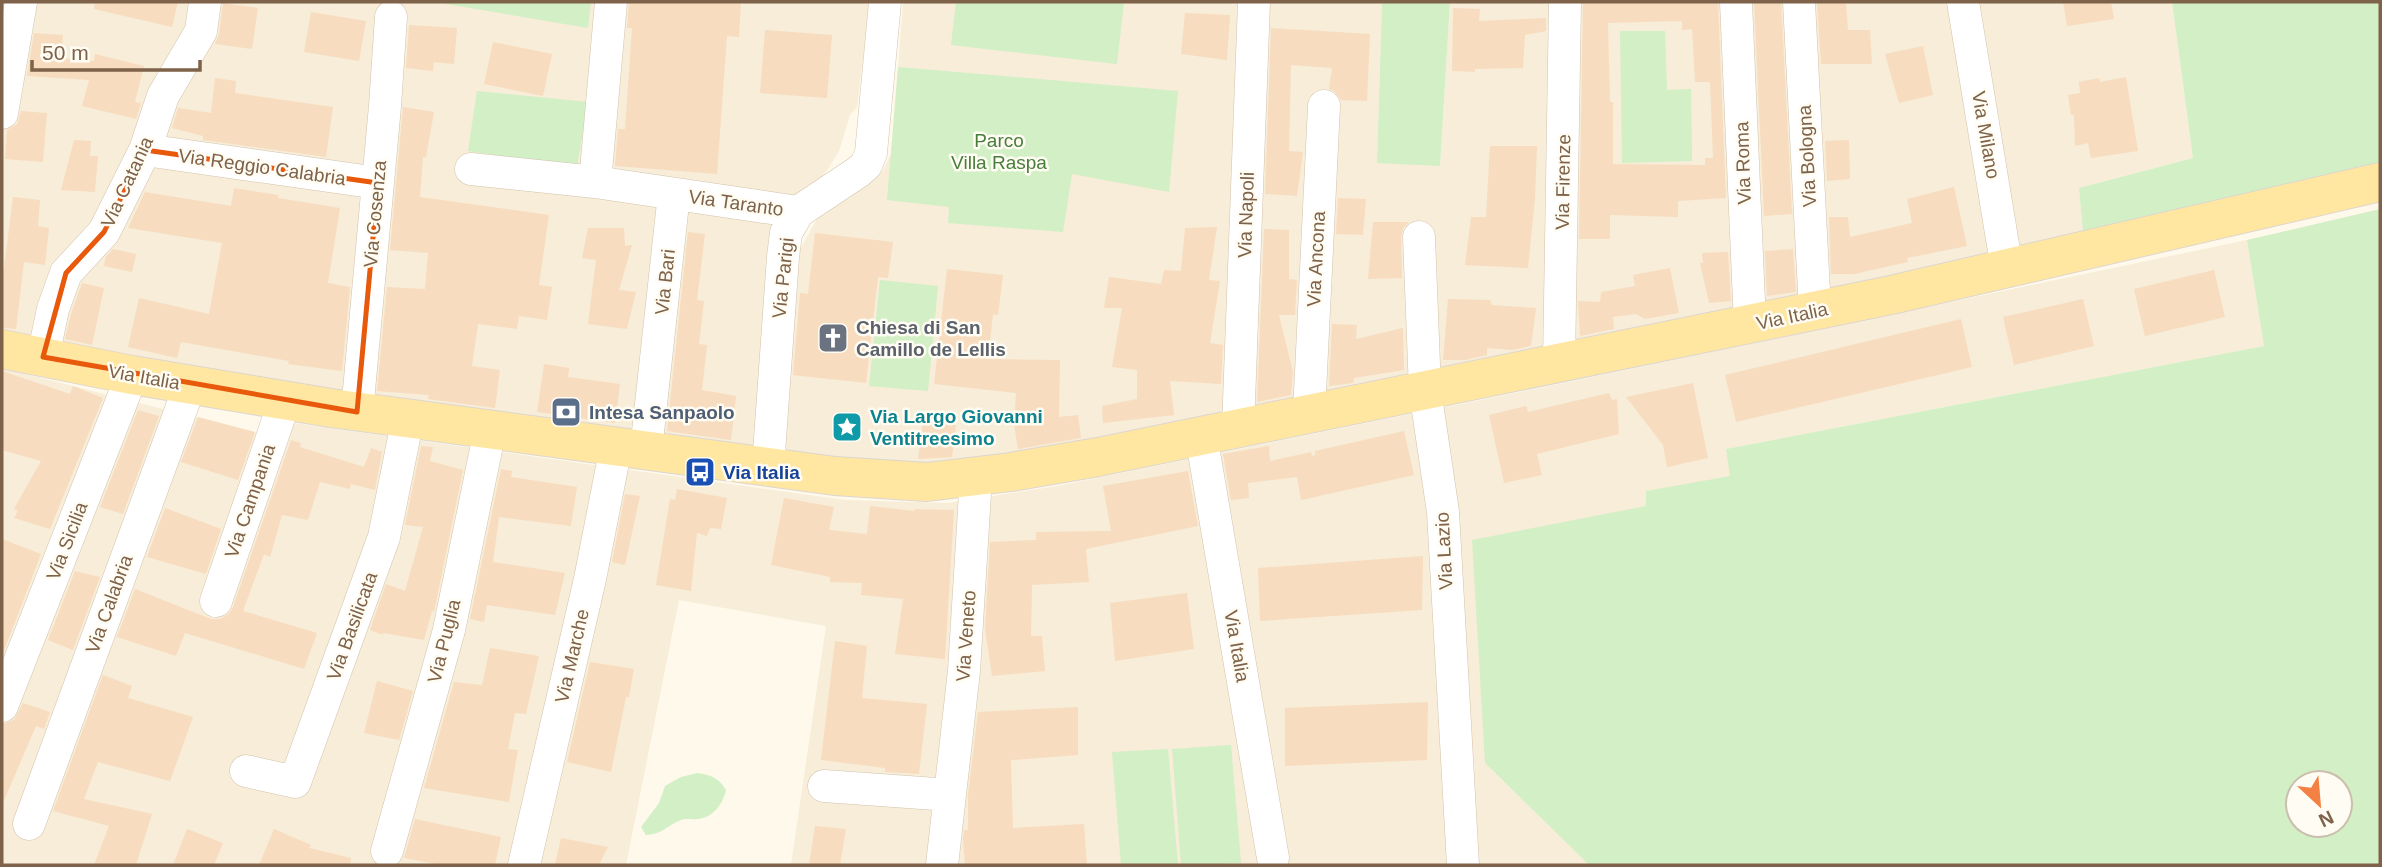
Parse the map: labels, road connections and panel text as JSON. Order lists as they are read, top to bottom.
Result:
{
  "streets": {
    "main road": ["Via Italia"],
    "street": [
      "Via Milano",
      "Via Bologna",
      "Via Roma",
      "Via Reggio Calabria",
      "Via Catania",
      "Via Firenze",
      "Via Taranto",
      "Via Cosenza",
      "Via Napoli",
      "Via Ancona",
      "Via Parigi",
      "Via Bari",
      "Via Campania",
      "Via Sicilia",
      "Via Lazio",
      "Via Calabria",
      "Via Basilicata",
      "Via Veneto",
      "Via Puglia",
      "Via Marche"
    ]
  },
  "crossings": [
    ["Via Milano", "Via Italia"],
    ["Via Bologna", "Via Italia"],
    ["Via Roma", "Via Italia"],
    ["Via Reggio Calabria", "Via Catania"],
    ["Via Reggio Calabria", "Via Cosenza"],
    ["Via Catania", "Via Italia"],
    ["Via Firenze", "Via Italia"],
    ["Via Taranto", "Via Parigi"],
    ["Via Taranto", "Via Bari"],
    ["Via Cosenza", "Via Italia"],
    ["Via Napoli", "Via Italia"],
    ["Via Ancona", "Via Italia"],
    ["Via Parigi", "Via Italia"],
    ["Via Bari", "Via Italia"],
    ["Via Bari", "Via Marche"],
    ["Via Italia", "Via Campania"],
    ["Via Italia", "Via Sicilia"],
    ["Via Italia", "Via Lazio"],
    ["Via Italia", "Via Calabria"],
    ["Via Italia", "Via Basilicata"],
    ["Via Italia", "Via Veneto"],
    ["Via Italia", "Via Puglia"],
    ["Via Italia", "Via Marche"]
  ],
  "parks": ["Parco Villa Raspa"],
  "places": {
    "church": ["Chiesa di San Camillo de Lellis"],
    "bank": ["Intesa Sanpaolo"],
    "place": ["Via Largo Giovanni Ventitreesimo"],
    "bus stop": ["Via Italia"]
  },
  "scale_bar": "50 m",
  "north": "bottom right"
}
